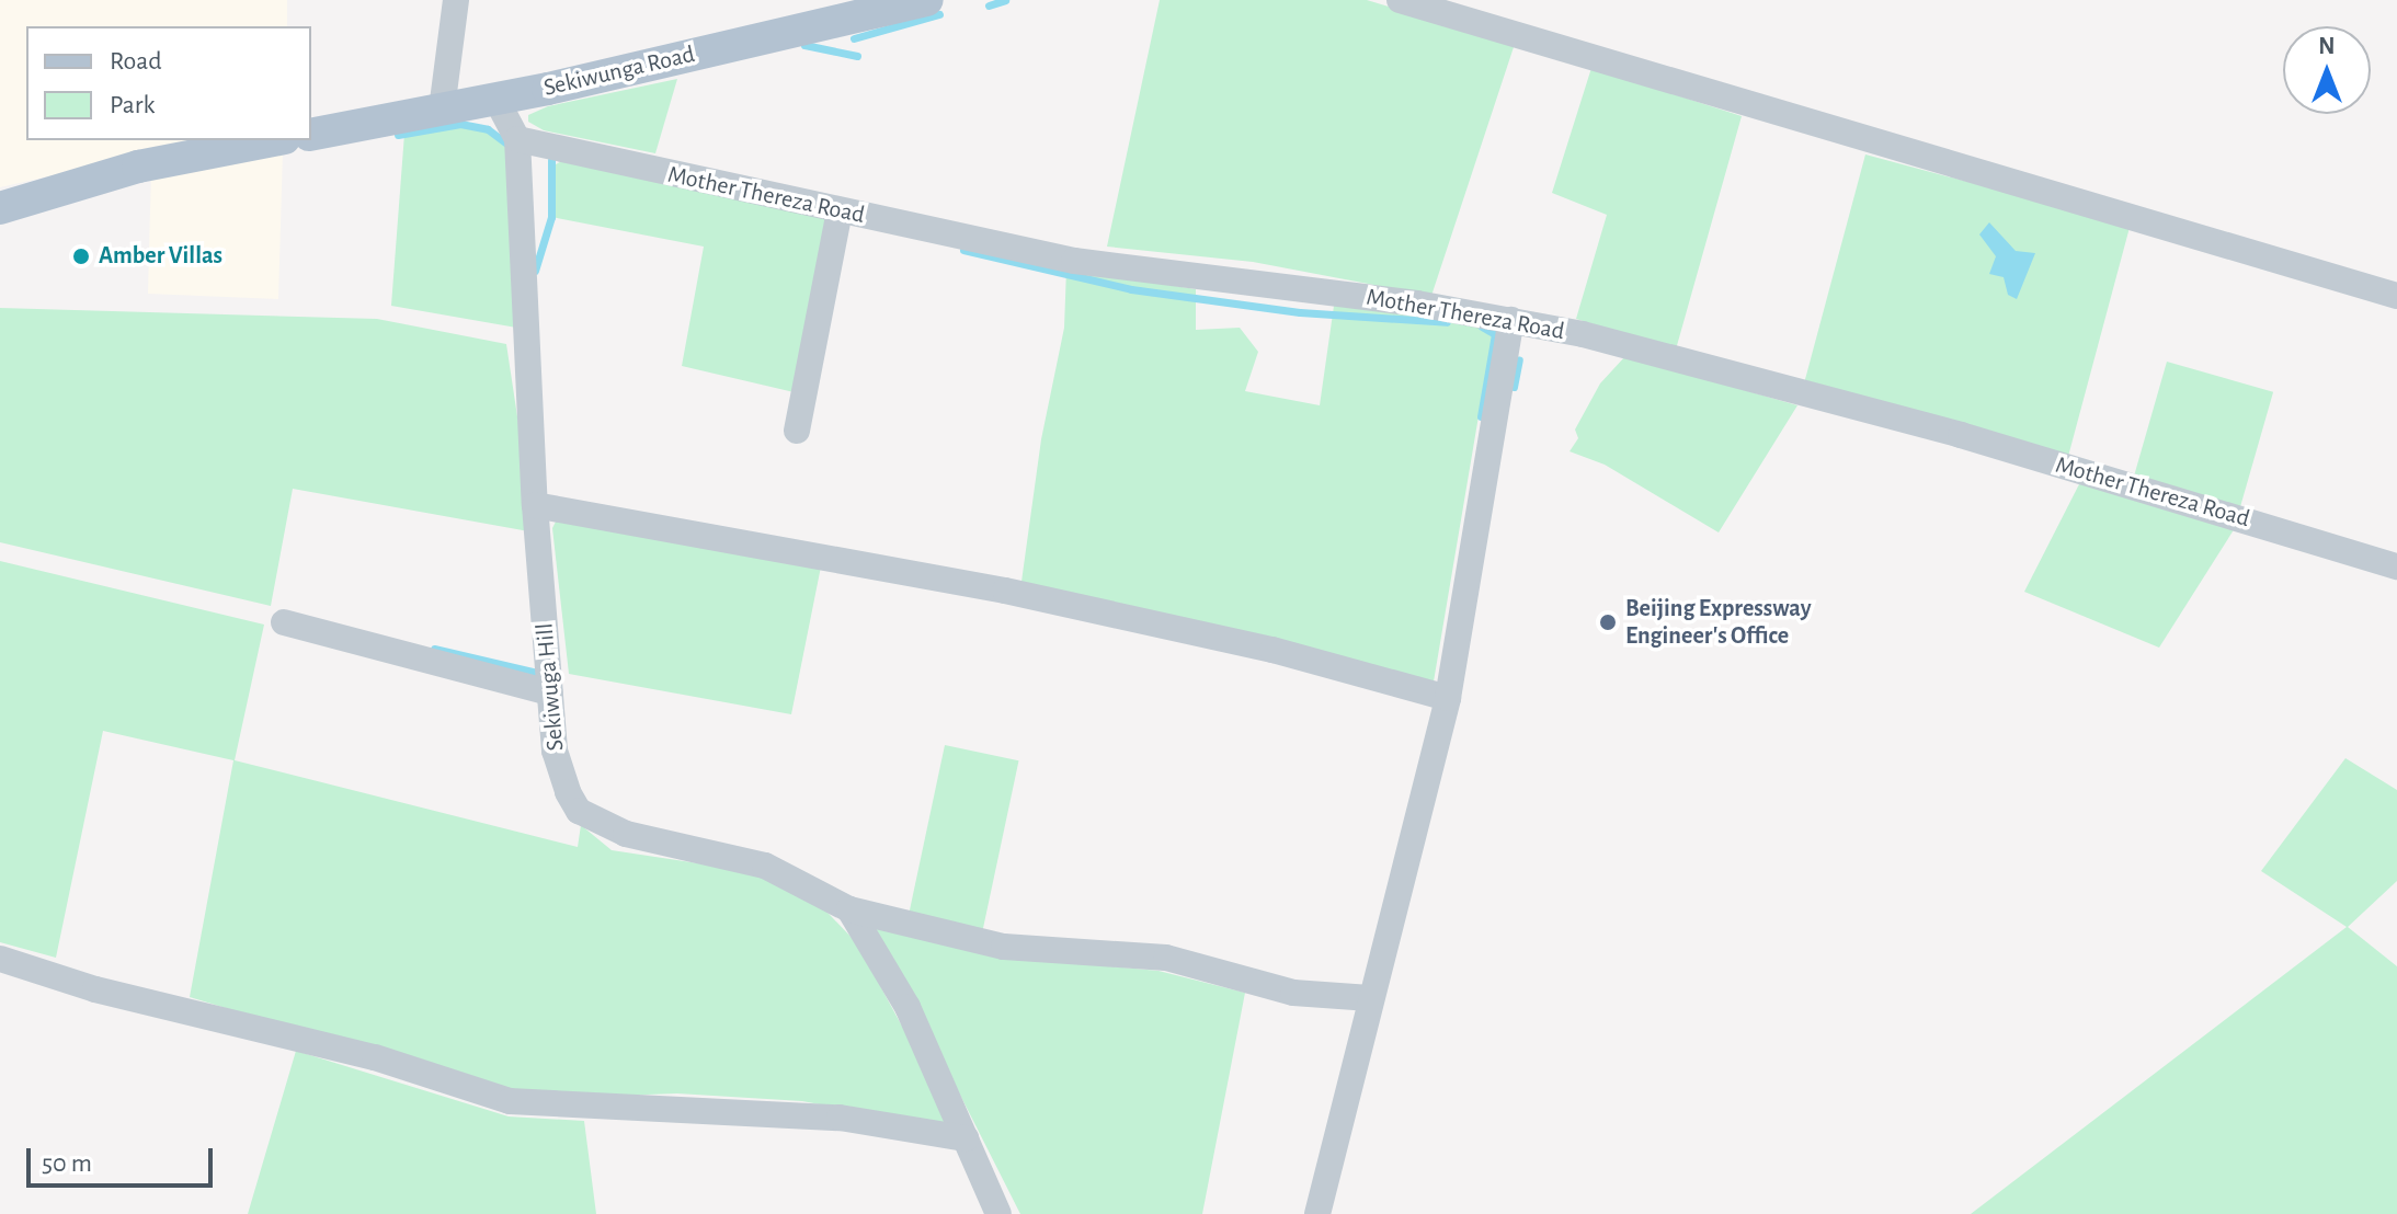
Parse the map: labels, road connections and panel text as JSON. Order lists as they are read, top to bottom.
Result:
{
  "streets": {
    "main road": ["Sekiwunga Road"],
    "street": ["Mother Thereza Road", "Sekiwuga Hill"]
  },
  "crossings": [
    ["Mother Thereza Road", "Sekiwuga Hill"]
  ],
  "places": ["Amber Villas", "Beijing Expressway Engineer's Office"],
  "legend": ["Road", "Park"],
  "scale_bar": "50 m",
  "north": "top"
}
